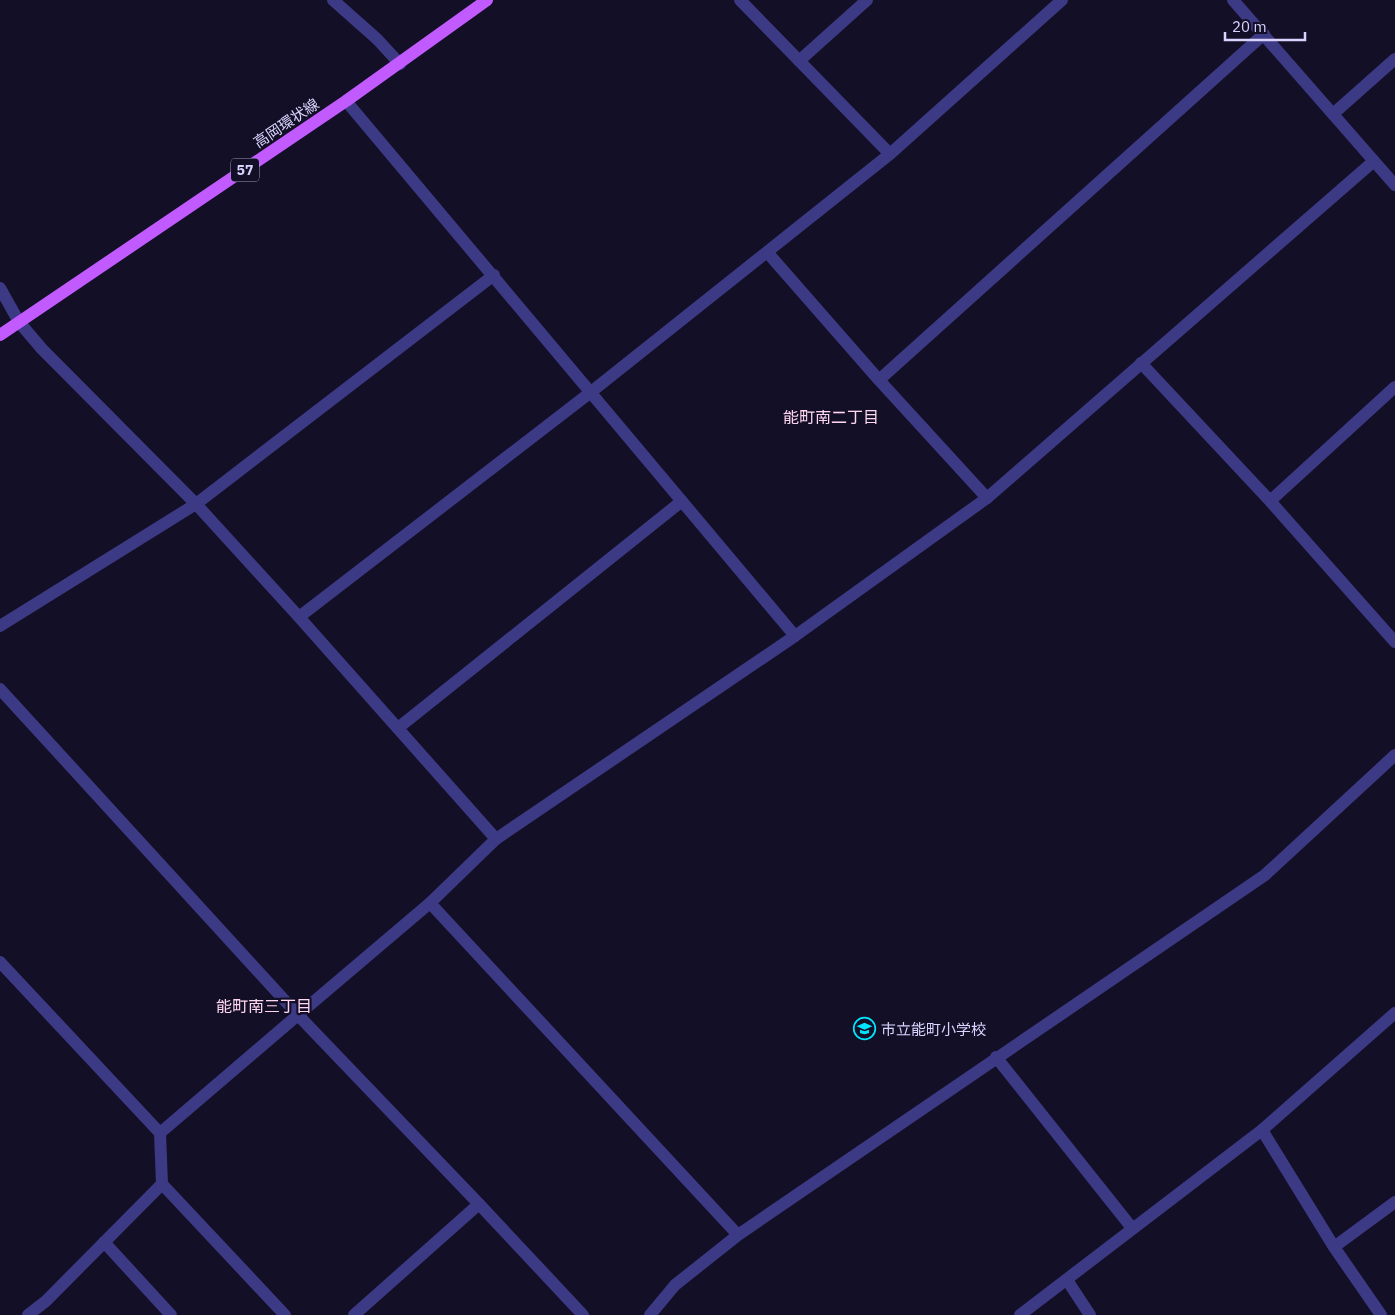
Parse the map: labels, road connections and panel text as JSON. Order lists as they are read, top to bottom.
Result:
{
  "streets": {
    "main road": ["高岡環状線", "57"]
  },
  "districts": ["能町南二丁目", "能町南三丁目"],
  "places": {
    "school or university": ["市立能町小学校"]
  },
  "scale_bar": "20 m"
}
